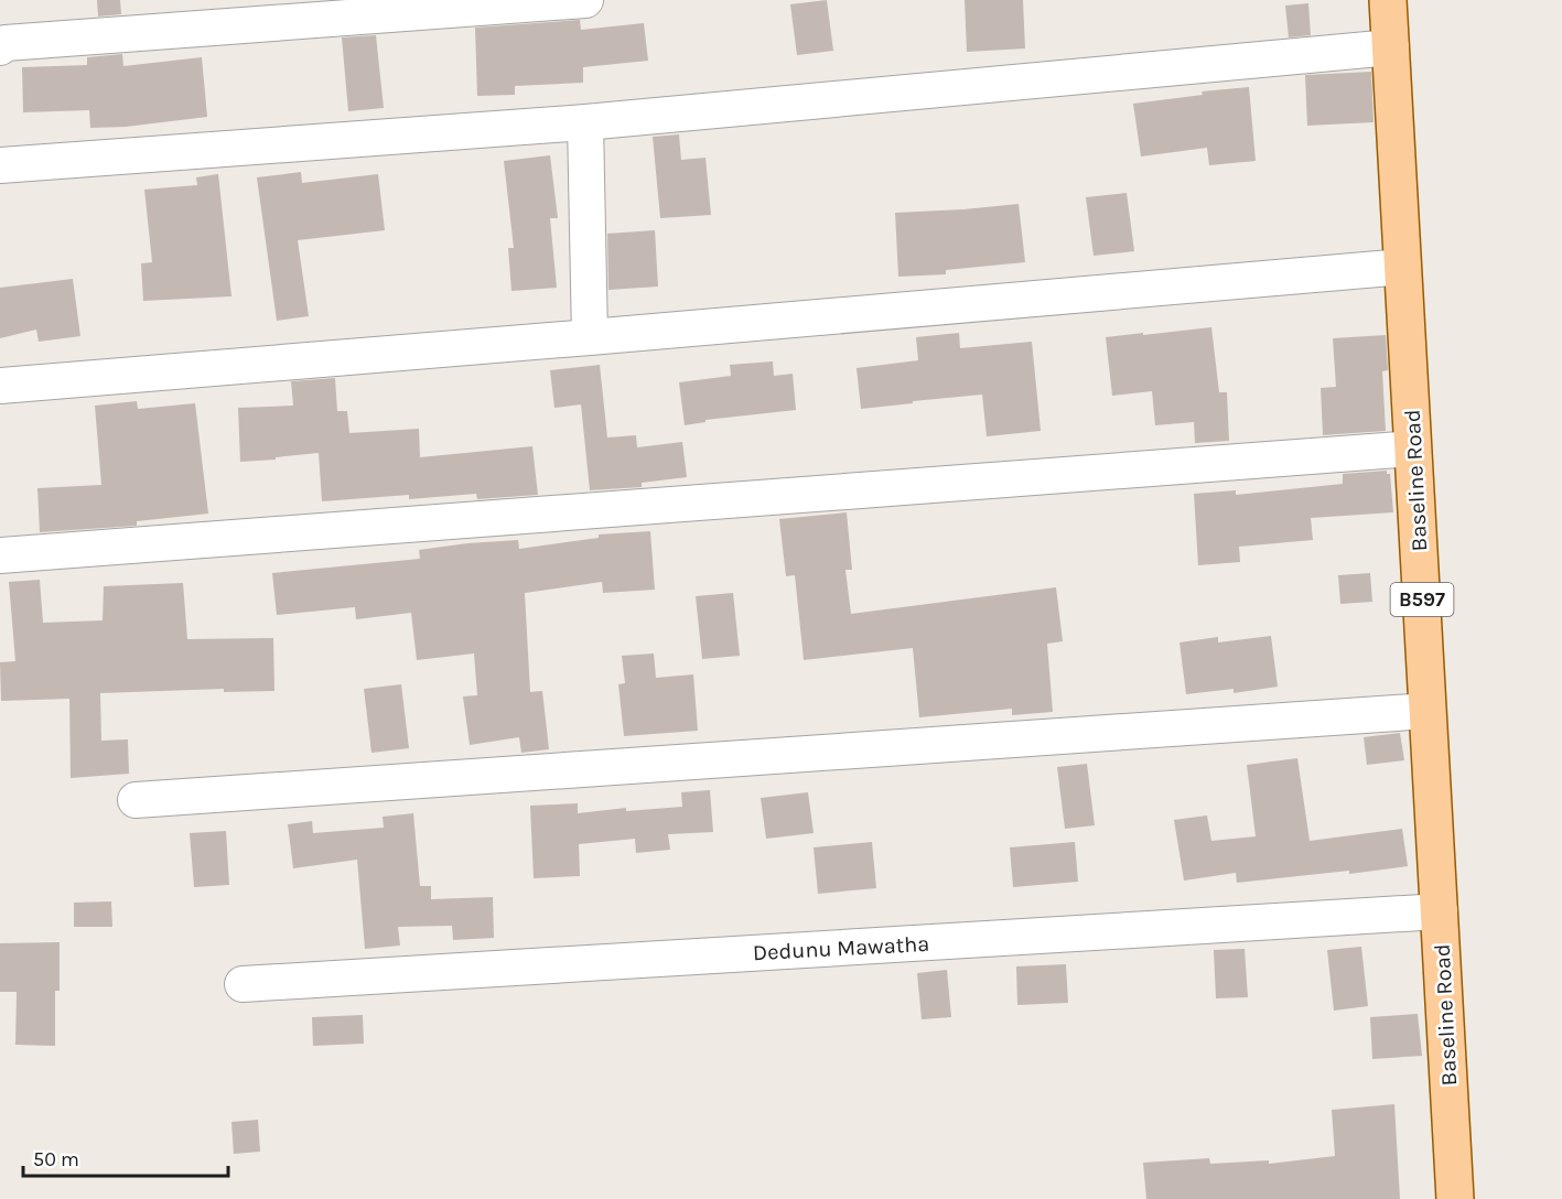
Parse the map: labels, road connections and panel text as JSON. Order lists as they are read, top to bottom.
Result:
{
  "streets": {
    "main road": ["Baseline Road", "B597"],
    "street": ["Dedunu Mawatha"]
  },
  "crossings": [
    ["Baseline Road", "Dedunu Mawatha"]
  ],
  "scale_bar": "50 m"
}
